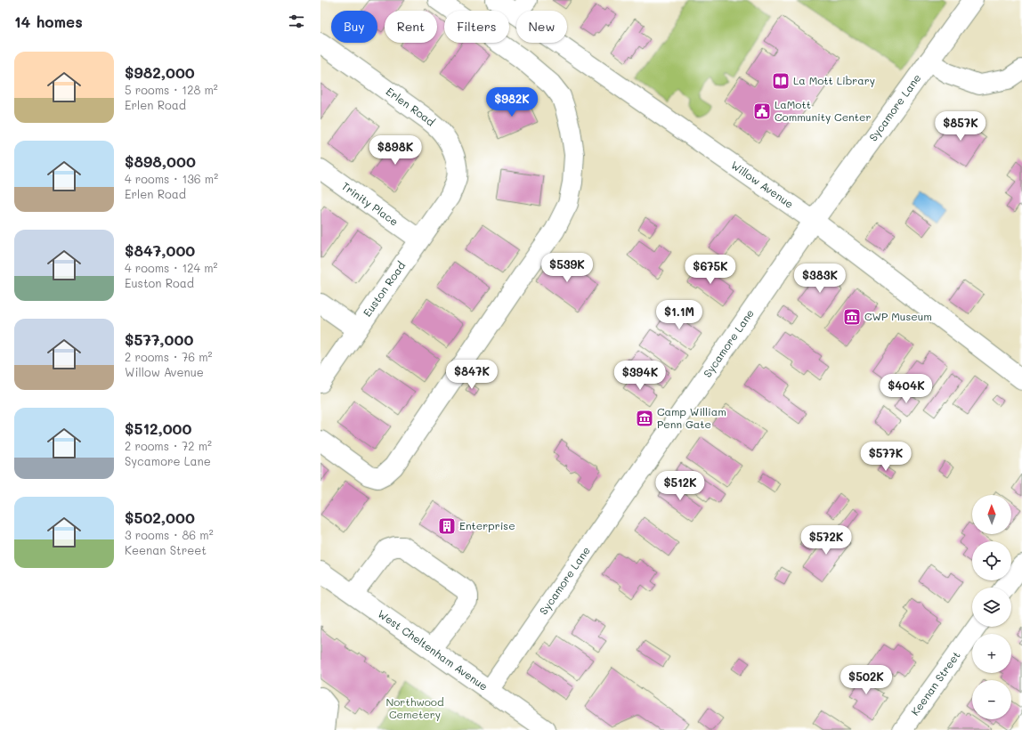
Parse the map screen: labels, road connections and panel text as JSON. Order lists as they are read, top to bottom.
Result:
{
  "streets": {
    "main road": [
      "Erlen Road",
      "Sycamore Lane",
      "Willow Avenue",
      "Trinity Place",
      "Euston Road",
      "West Cheltenham Avenue",
      "Keenan Street"
    ]
  },
  "crossings": [
    ["Erlen Road", "Euston Road"],
    ["Sycamore Lane", "Willow Avenue"],
    ["Sycamore Lane", "West Cheltenham Avenue"],
    ["Trinity Place", "Euston Road"]
  ],
  "parks": ["Northwood Cemetery"],
  "places": {
    "library": ["La Mott Library"],
    "public building": ["LaMott Community Center"],
    "museum": ["CWP Museum", "Camp William Penn Gate"],
    "building": ["Enterprise"]
  },
  "north": "top",
  "page": {
    "heading": "14 homes",
    "chip": [
      "Buy",
      "Rent",
      "Filters",
      "New"
    ],
    "list": [
      {
        "name": "$982,000",
        "note": "5 rooms · 128 m² · Erlen Road"
      },
      {
        "name": "$898,000",
        "note": "4 rooms · 136 m² · Erlen Road"
      },
      {
        "name": "$847,000",
        "note": "4 rooms · 124 m² · Euston Road"
      },
      {
        "name": "$577,000",
        "note": "2 rooms · 76 m² · Willow Avenue"
      },
      {
        "name": "$512,000",
        "note": "2 rooms · 72 m² · Sycamore Lane"
      },
      {
        "name": "$502,000",
        "note": "3 rooms · 86 m² · Keenan Street"
      }
    ],
    "price": [
      "$982K",
      "$857K",
      "$898K",
      "$539K",
      "$675K",
      "$383K",
      "$1.1M",
      "$847K",
      "$394K",
      "$404K",
      "$577K",
      "$512K",
      "$572K",
      "$502K"
    ],
    "map_buttons": ["+", "−"]
  }
}
